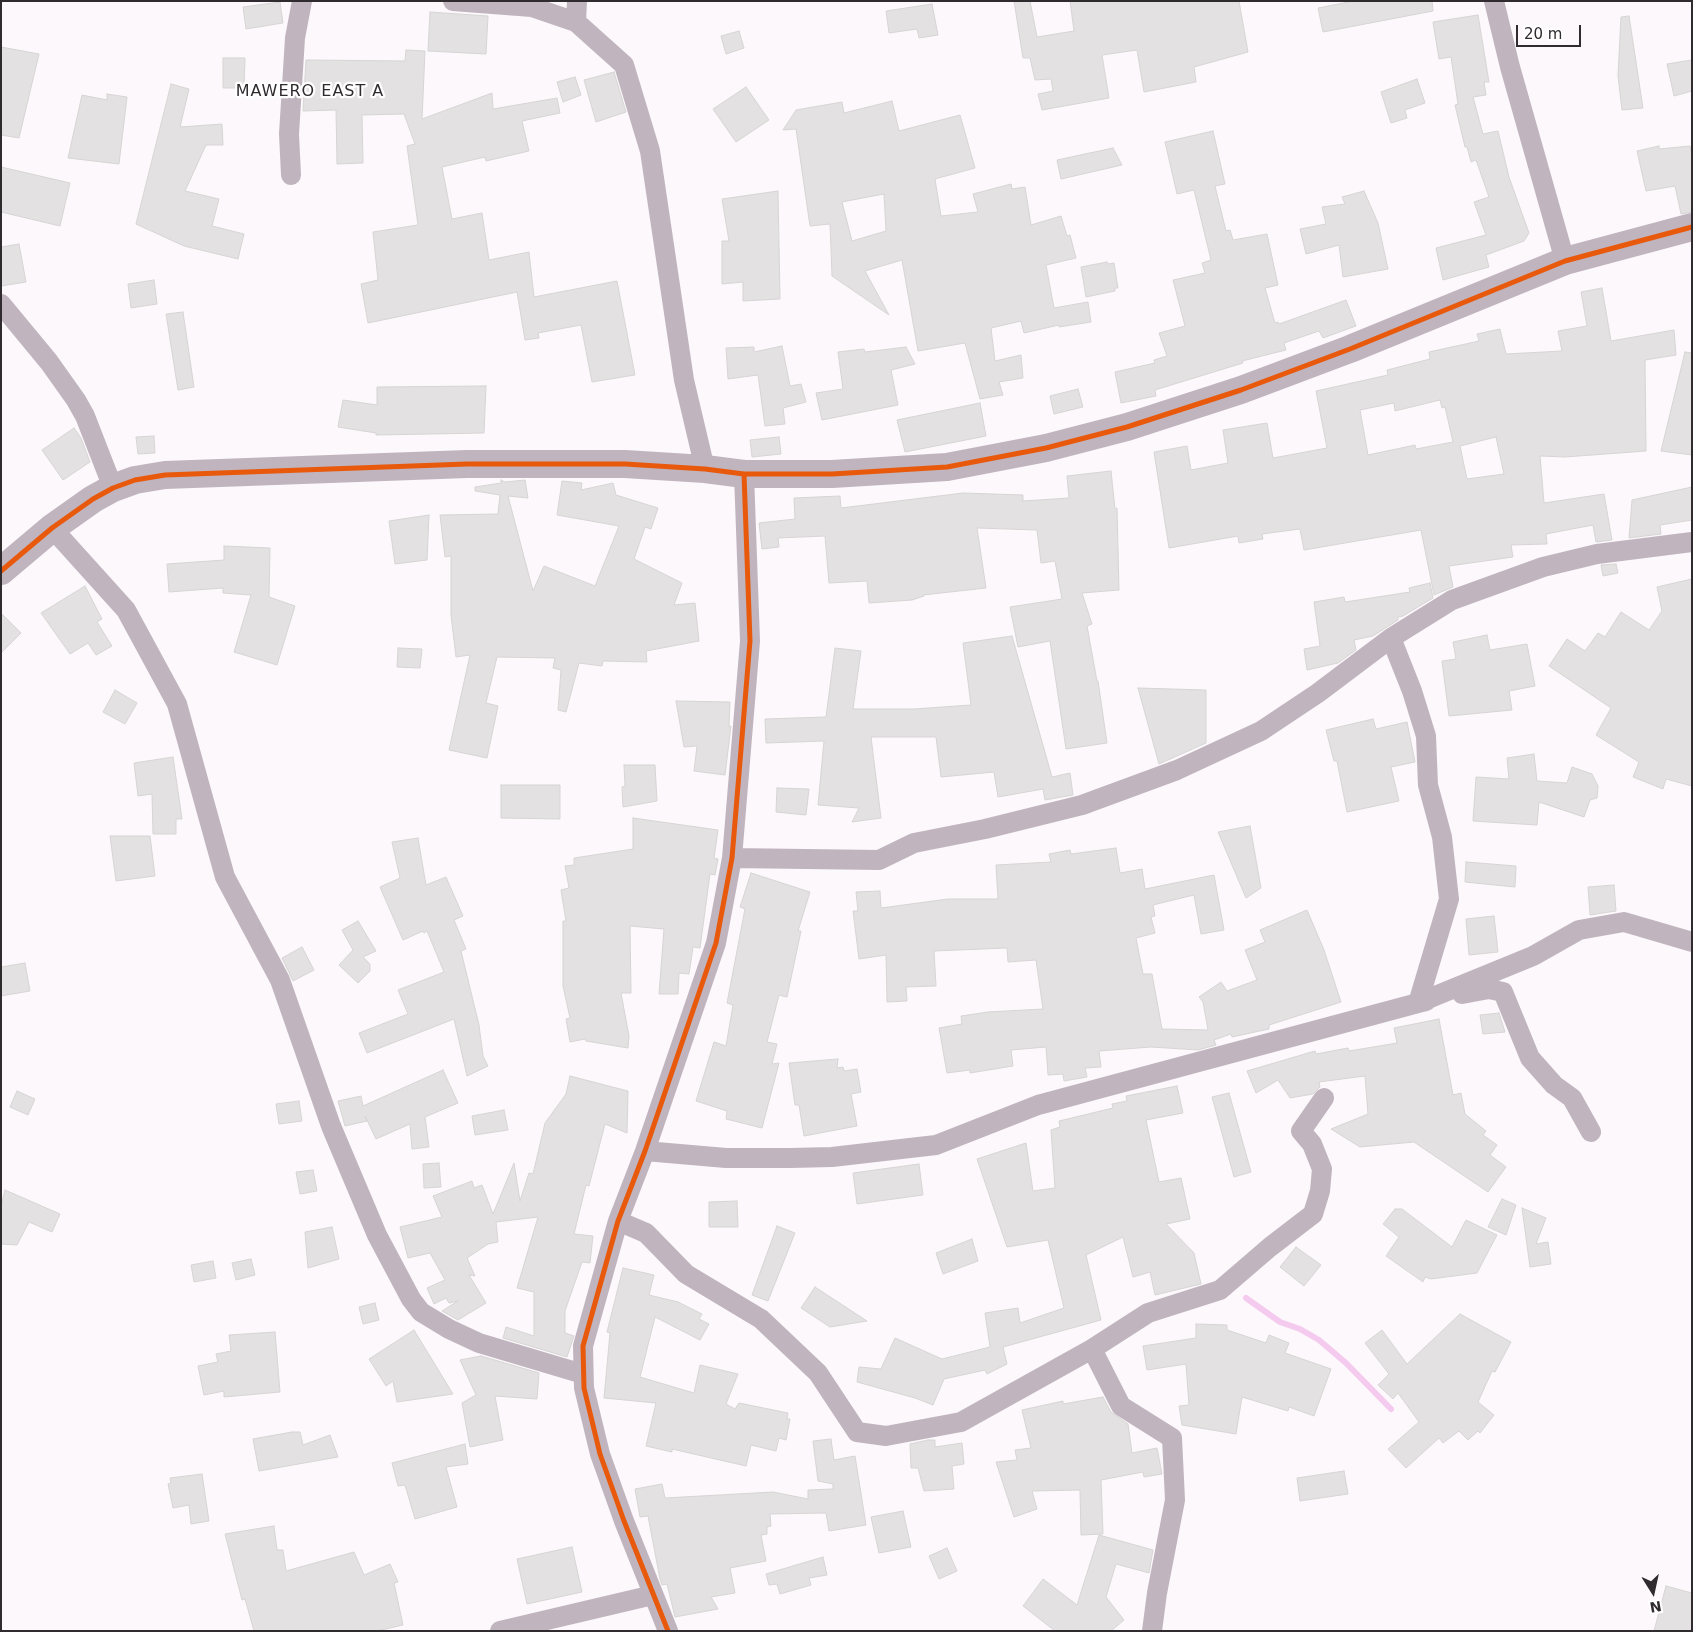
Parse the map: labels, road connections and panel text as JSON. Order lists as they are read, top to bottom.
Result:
{
  "districts": ["MAWERO EAST A"],
  "scale_bar": "20 m",
  "north": "bottom"
}
